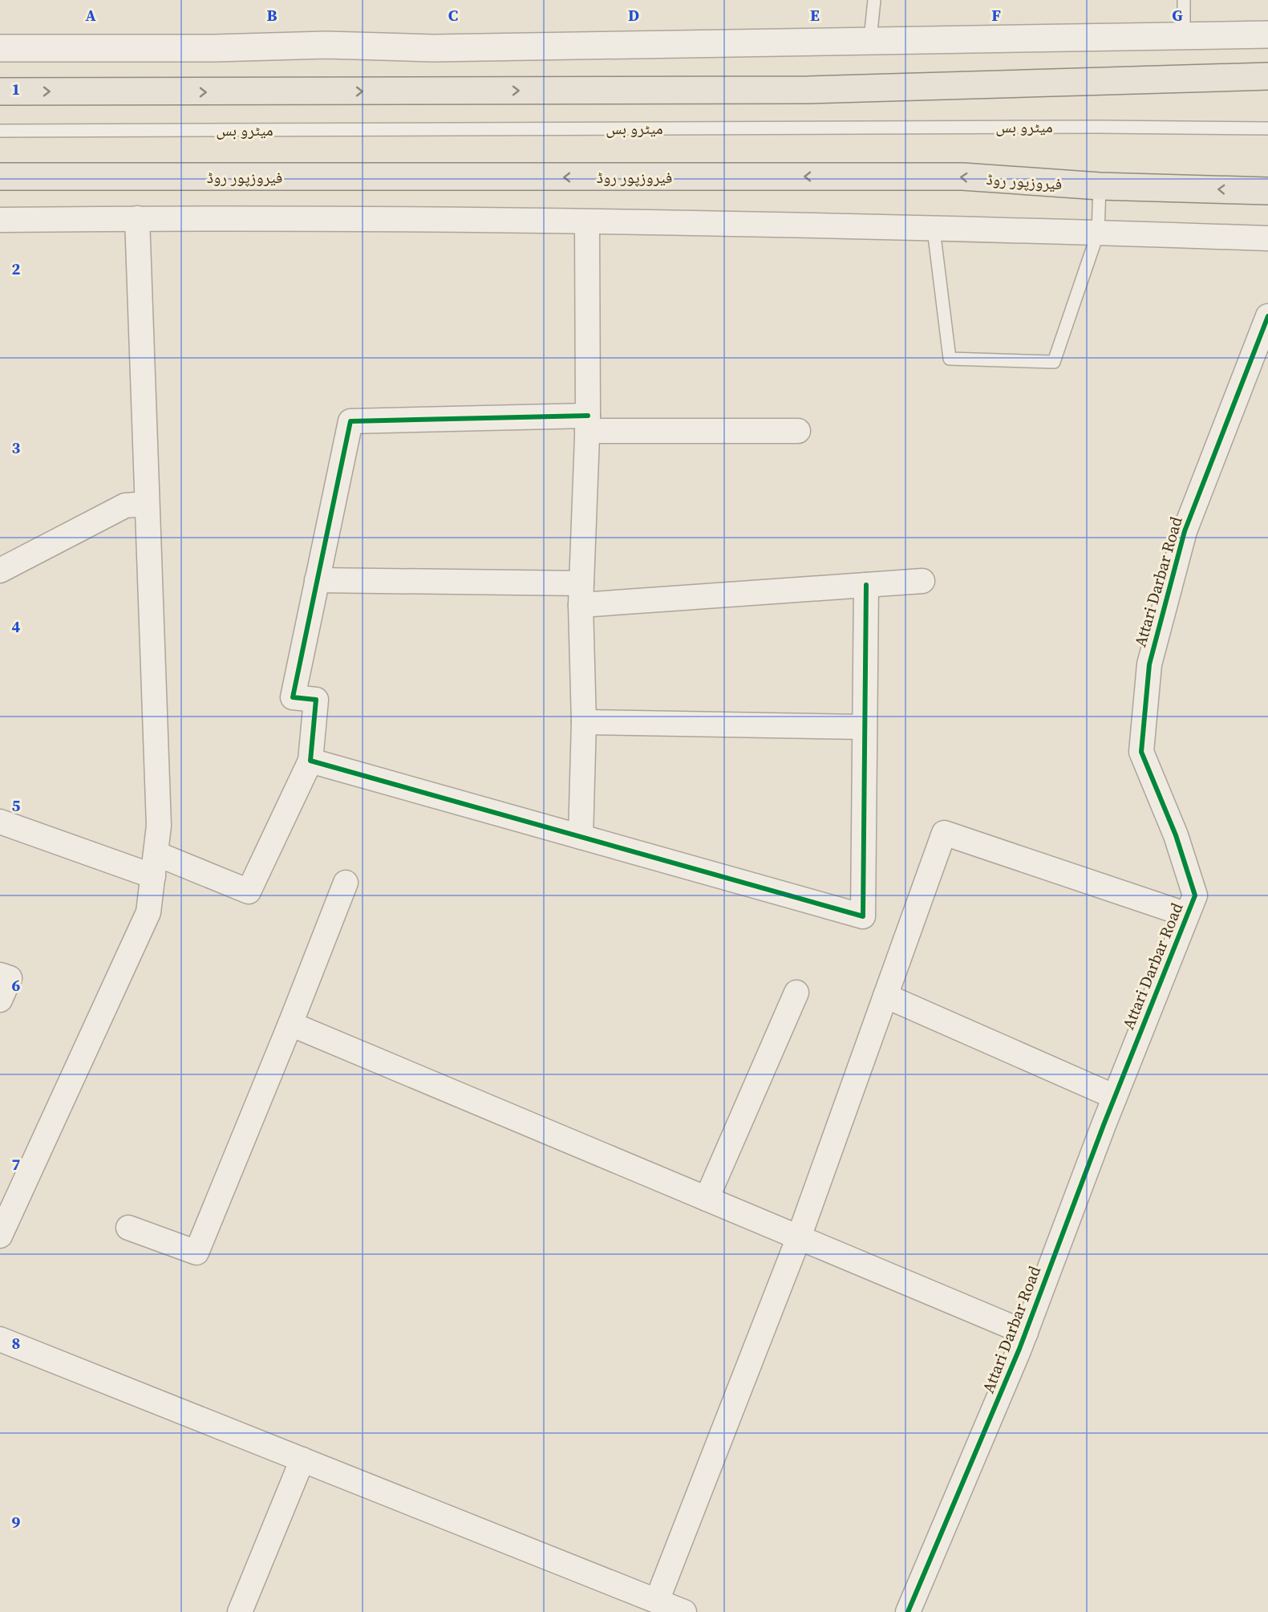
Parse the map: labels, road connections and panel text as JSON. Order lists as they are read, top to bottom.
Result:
{
  "streets": {
    "main road": ["فیروزپور روڈ"],
    "street": ["Attari Darbar Road"],
    "lane": ["میٹرو بس"]
  },
  "grid": {
    "columns": [
      "A",
      "B",
      "C",
      "D",
      "E",
      "F",
      "G"
    ],
    "rows": [
      "1",
      "2",
      "3",
      "4",
      "5",
      "6",
      "7",
      "8",
      "9"
    ]
  }
}
